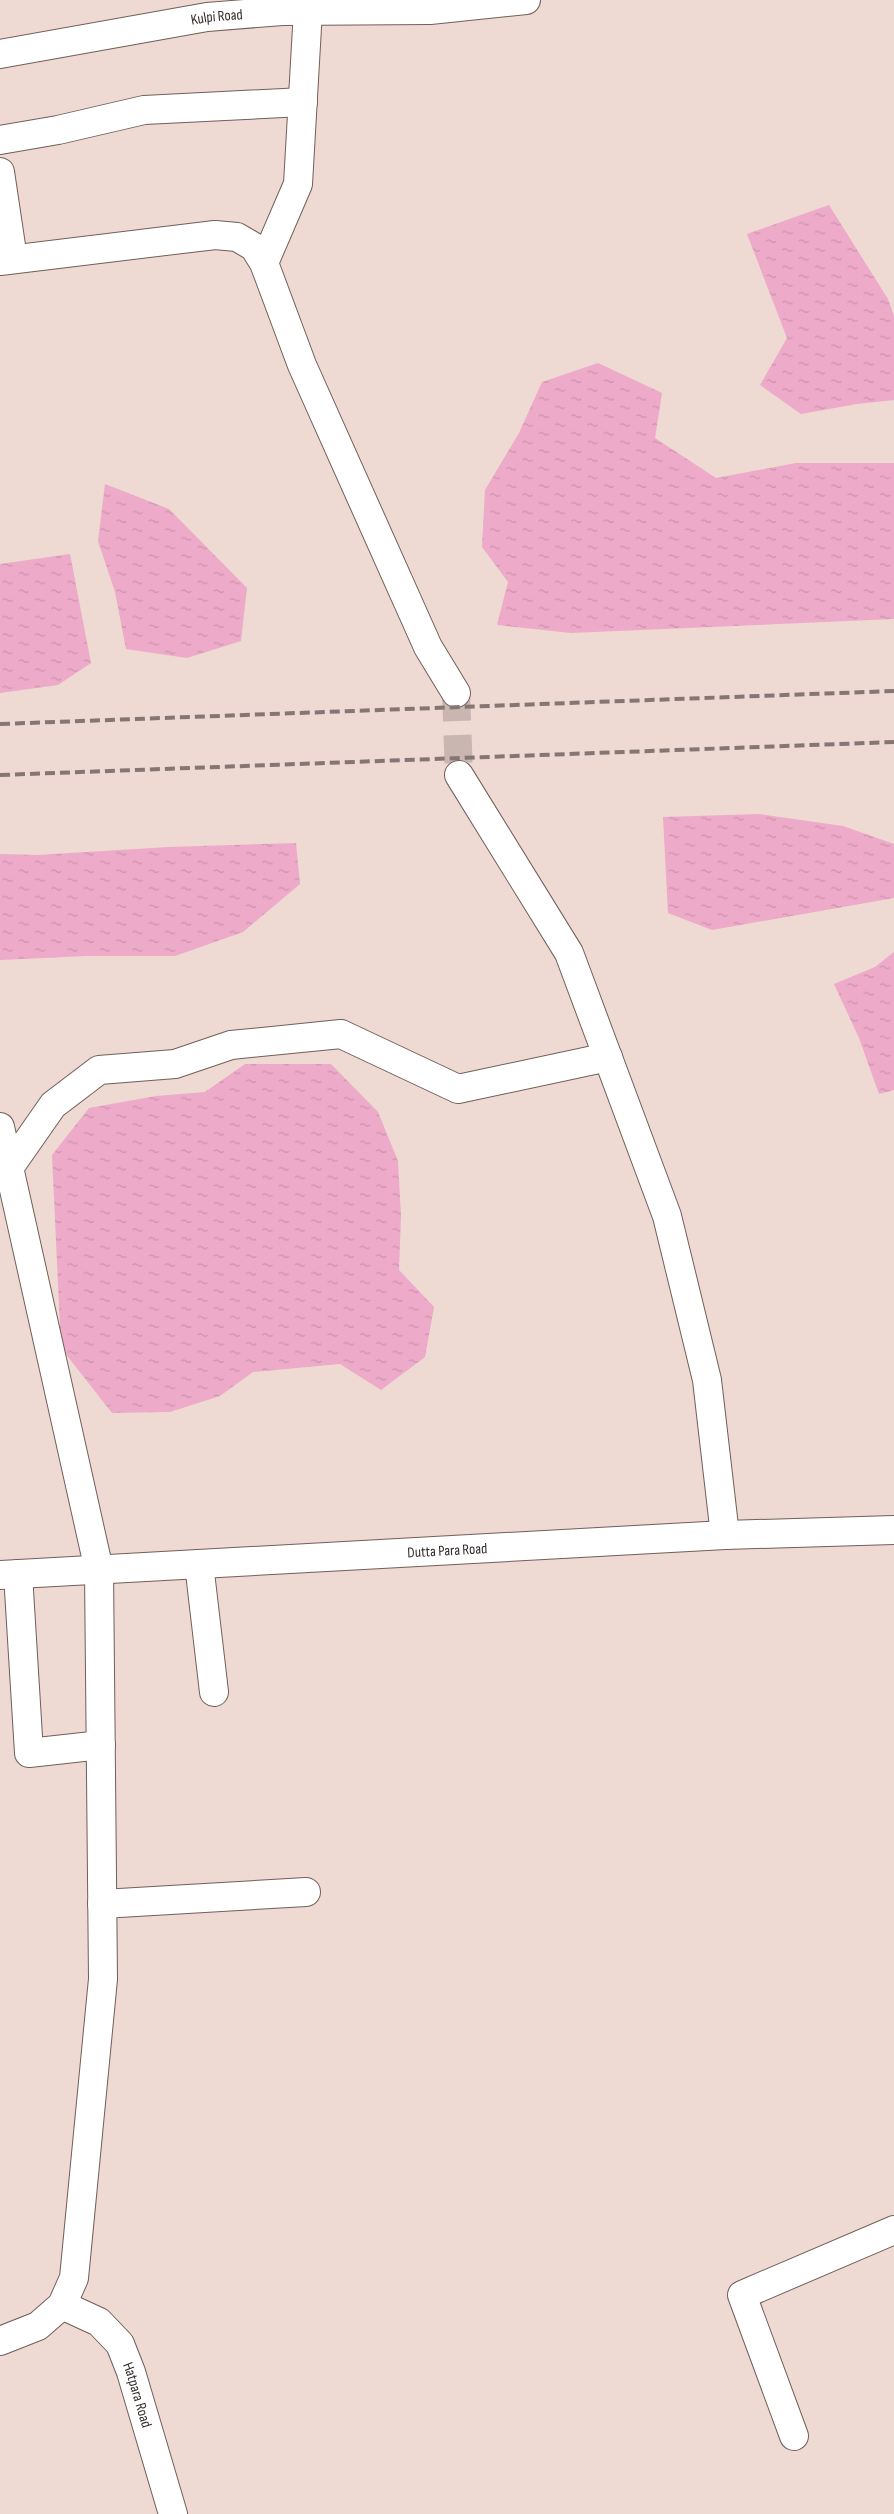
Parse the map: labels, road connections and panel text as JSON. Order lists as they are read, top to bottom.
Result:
{
  "streets": {
    "street": ["Kulpi Road", "Dutta Para Road", "Hatpara Road"]
  }
}
